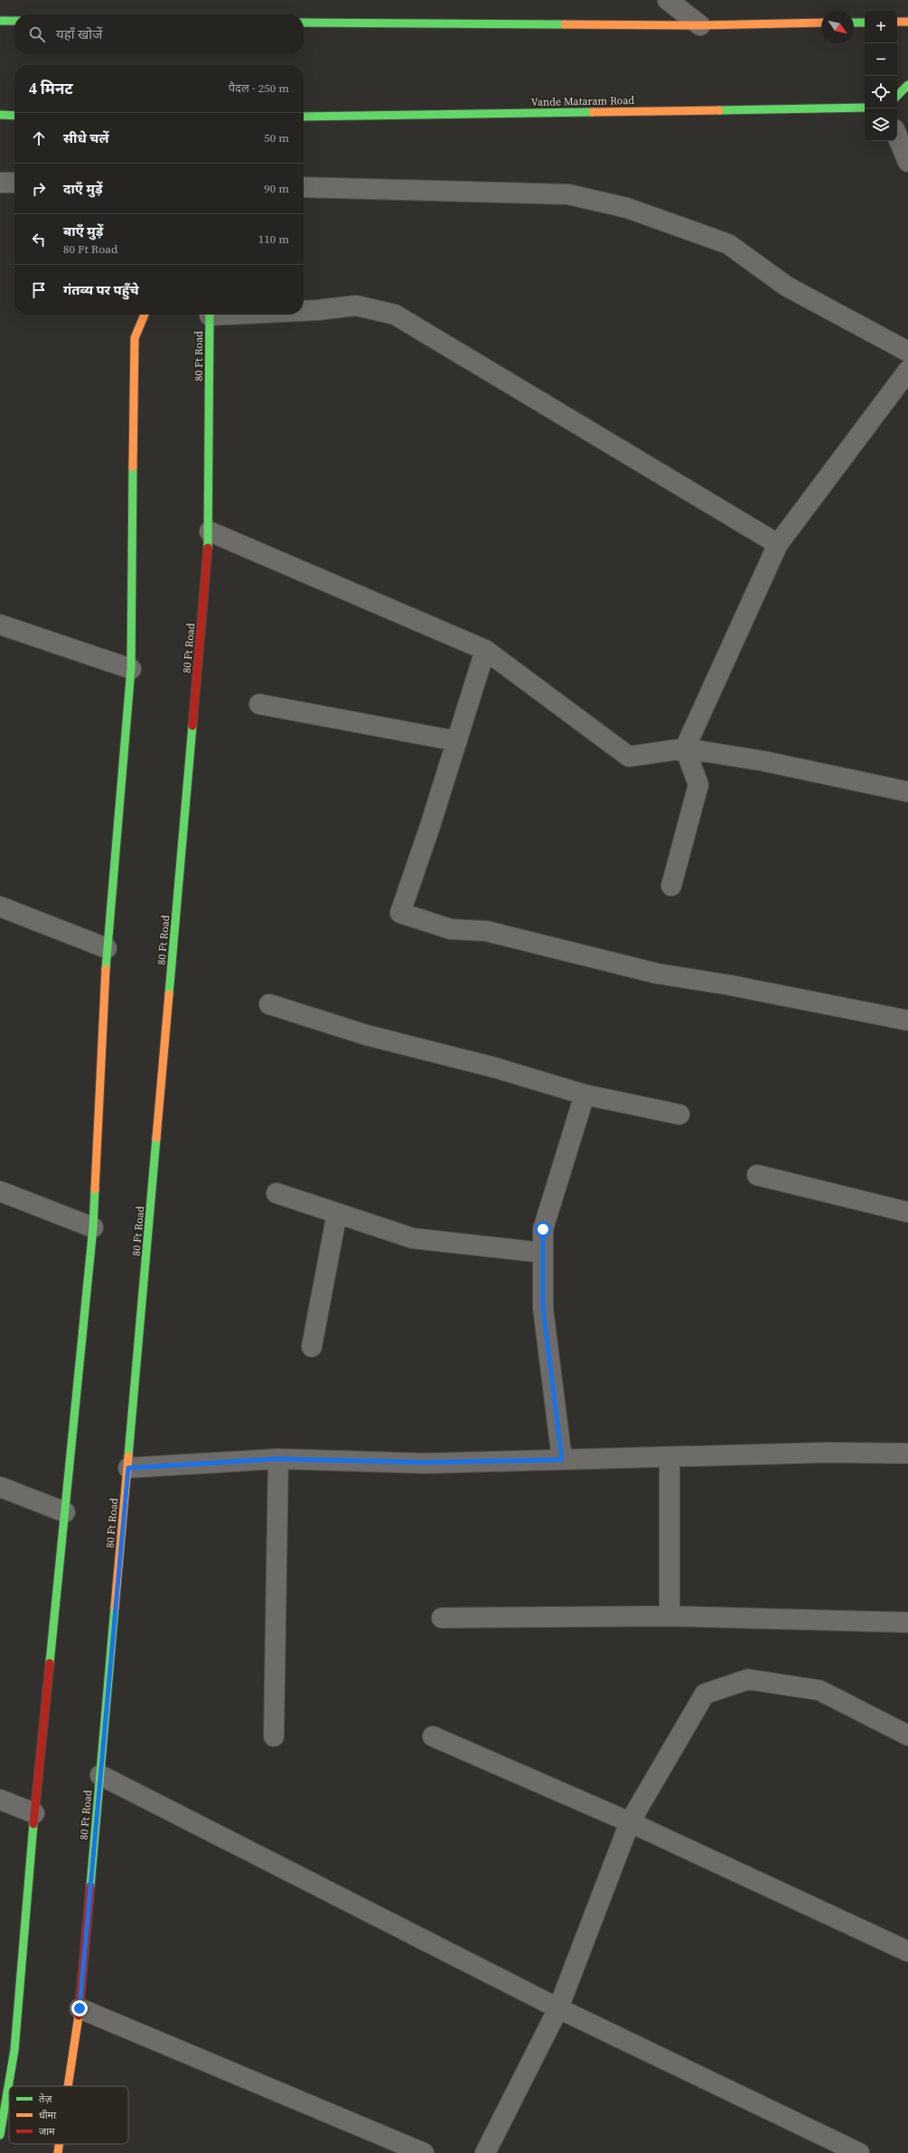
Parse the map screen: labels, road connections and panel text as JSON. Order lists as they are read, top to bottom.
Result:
{
  "streets": {
    "main road": ["Vande Mataram Road", "80 Ft Road"]
  },
  "legend": ["तेज़", "धीमा", "जाम"],
  "north": "bottom right",
  "page": {
    "map_buttons": ["+", "−"],
    "search": "यहाँ खोजें",
    "heading": ["4 मिनट", "पैदल · 250 m"],
    "list": [
      ["सीधे चलें", "50 m"],
      ["दाएँ मुड़ें", "90 m"],
      ["बाएँ मुड़ें", "80 Ft Road", "110 m"],
      "गंतव्य पर पहुँचे"
    ]
  }
}
